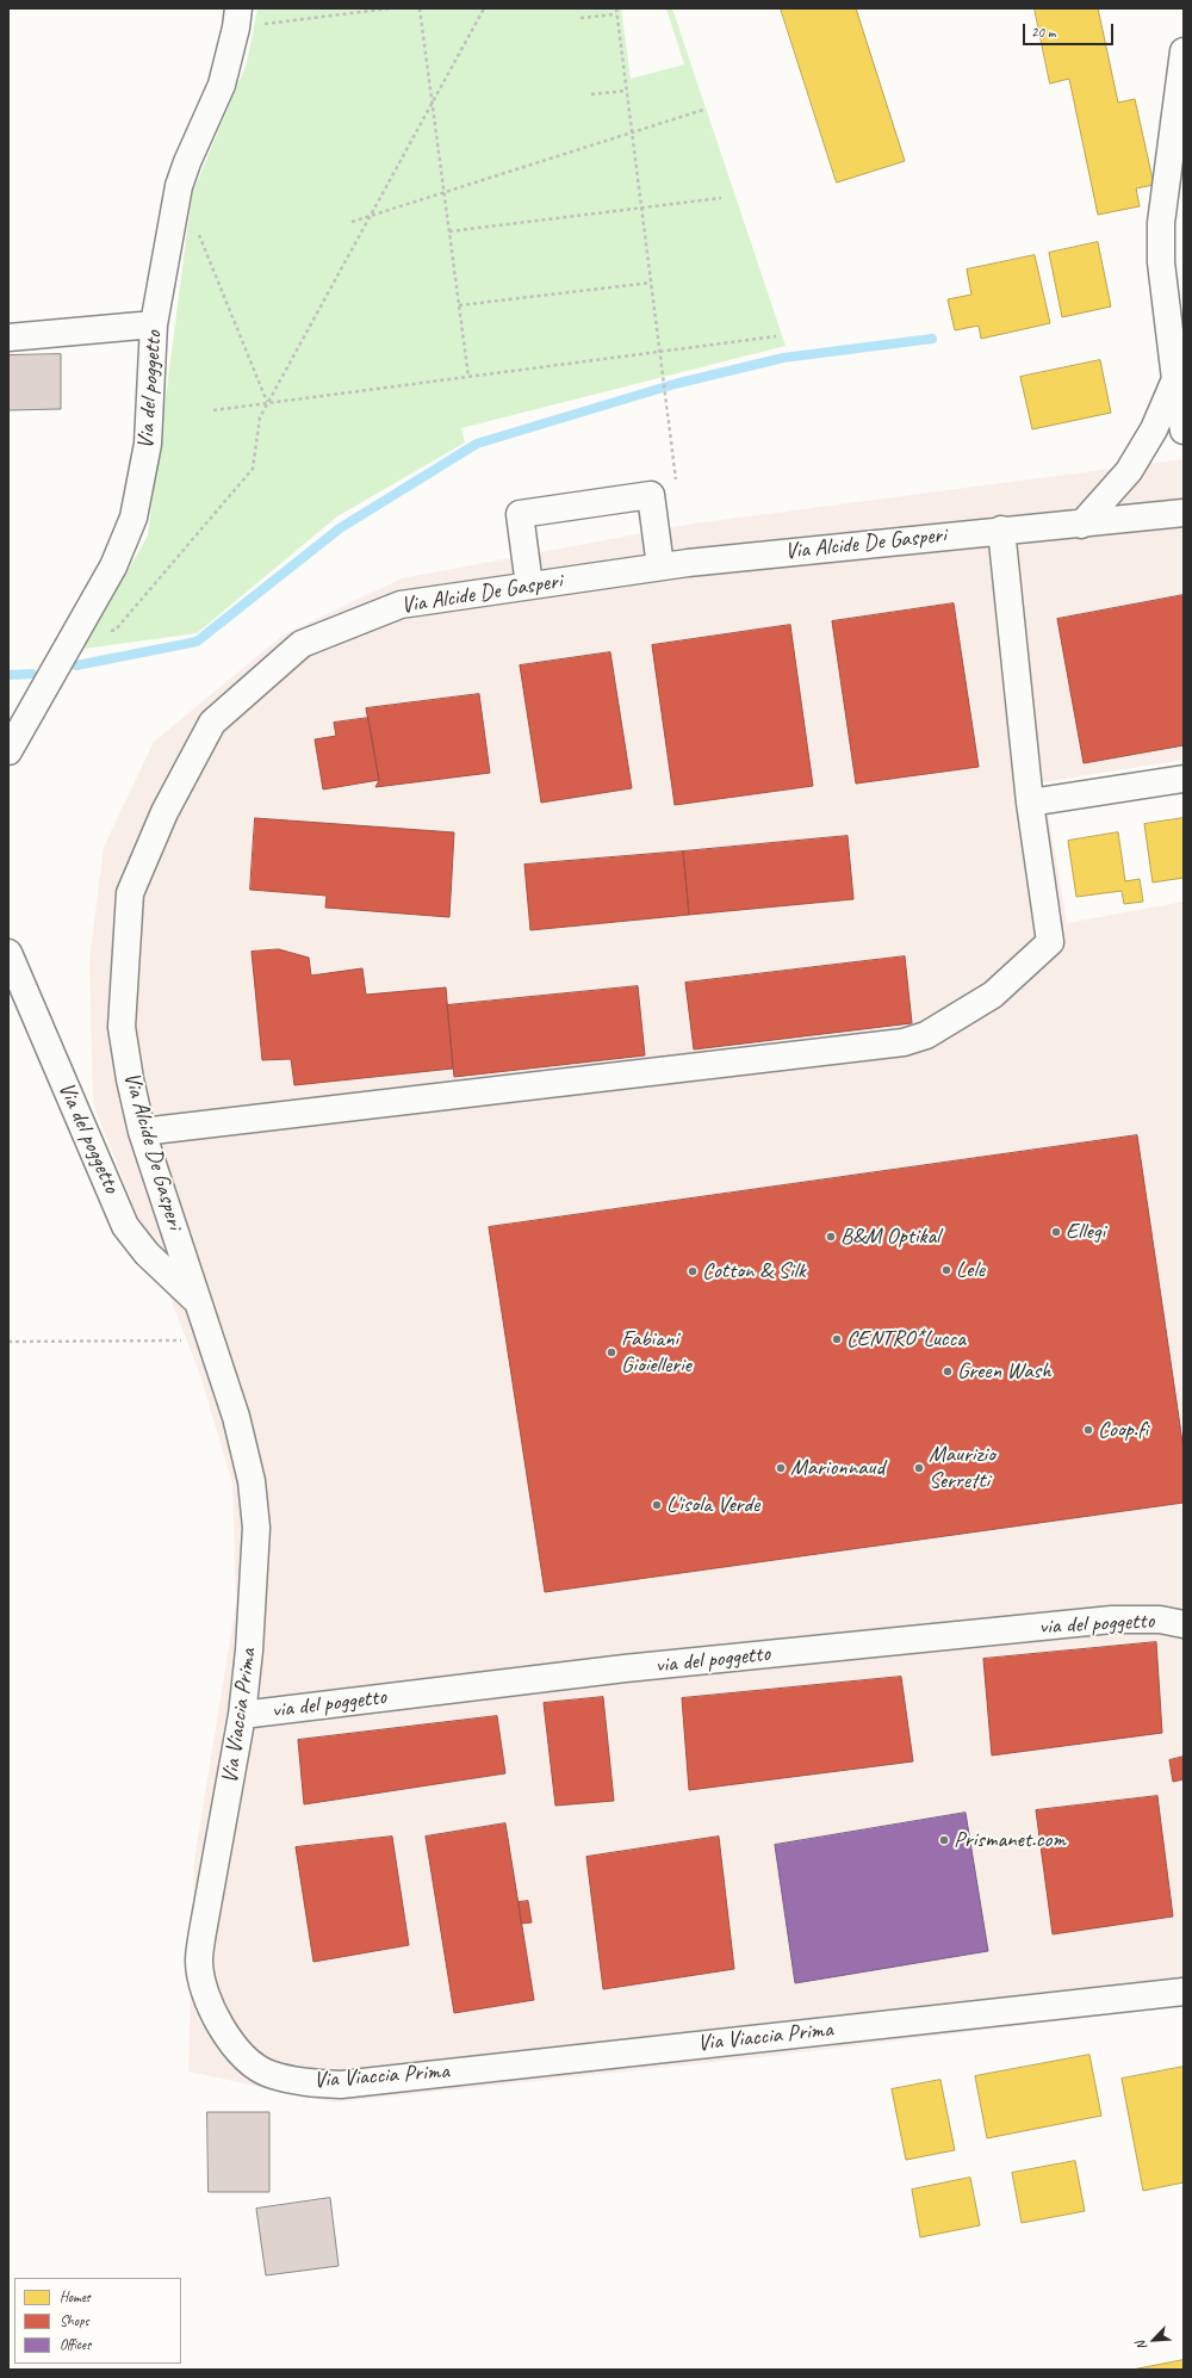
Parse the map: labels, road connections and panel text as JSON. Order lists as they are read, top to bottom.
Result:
{
  "streets": {
    "street": [
      "Via del poggetto",
      "Via Alcide De Gasperi",
      "via del poggetto",
      "Via Viaccia Prima"
    ]
  },
  "crossings": [
    ["Via del poggetto", "Via Viaccia Prima"],
    ["Via Alcide De Gasperi", "Via Viaccia Prima"],
    ["via del poggetto", "Via Viaccia Prima"]
  ],
  "places": [
    "Ellegi",
    "B&M Optikal",
    "Lele",
    "Cotton & Silk",
    "CENTRO*Lucca",
    "Fabiani Gioiellerie",
    "Green Wash",
    "Coop.fi",
    "Marionnaud",
    "Maurizio Serretti",
    "L'isola Verde",
    "Prismanet.com"
  ],
  "legend": ["Homes", "Shops", "Offices"],
  "scale_bar": "20 m",
  "north": "bottom left"
}
